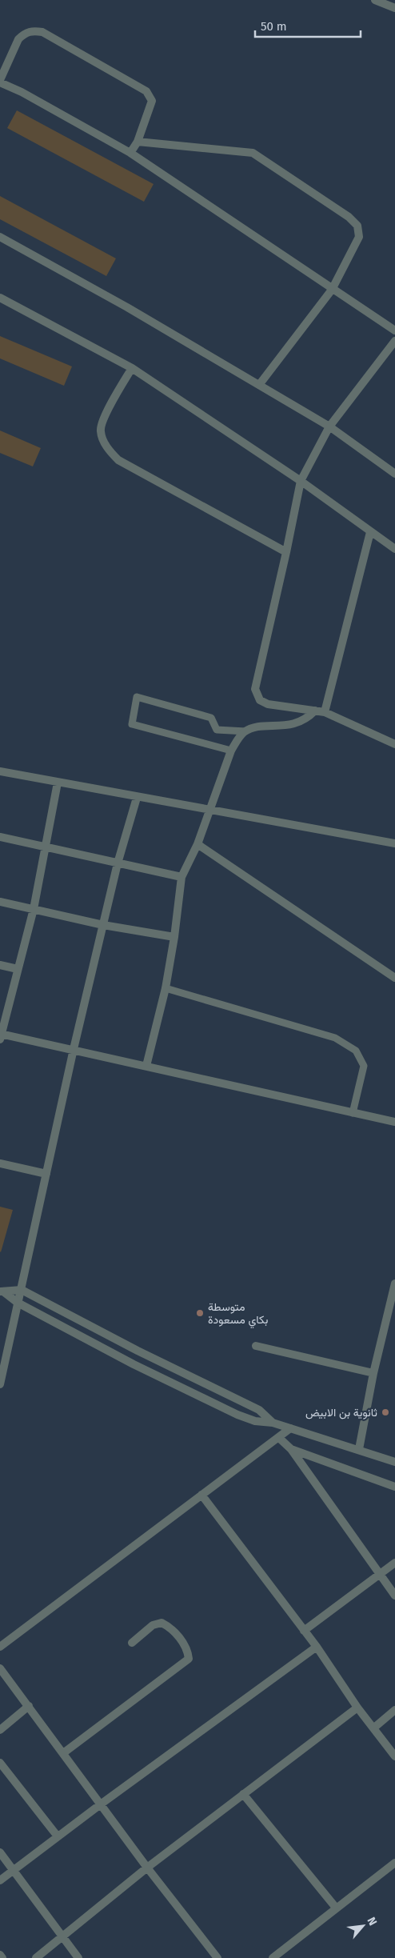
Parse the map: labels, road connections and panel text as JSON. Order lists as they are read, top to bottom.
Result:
{
  "places": ["متوسطة بكاي مسعودة", "ثانوية بن الابيض"],
  "scale_bar": "50 m",
  "north": "top right"
}
